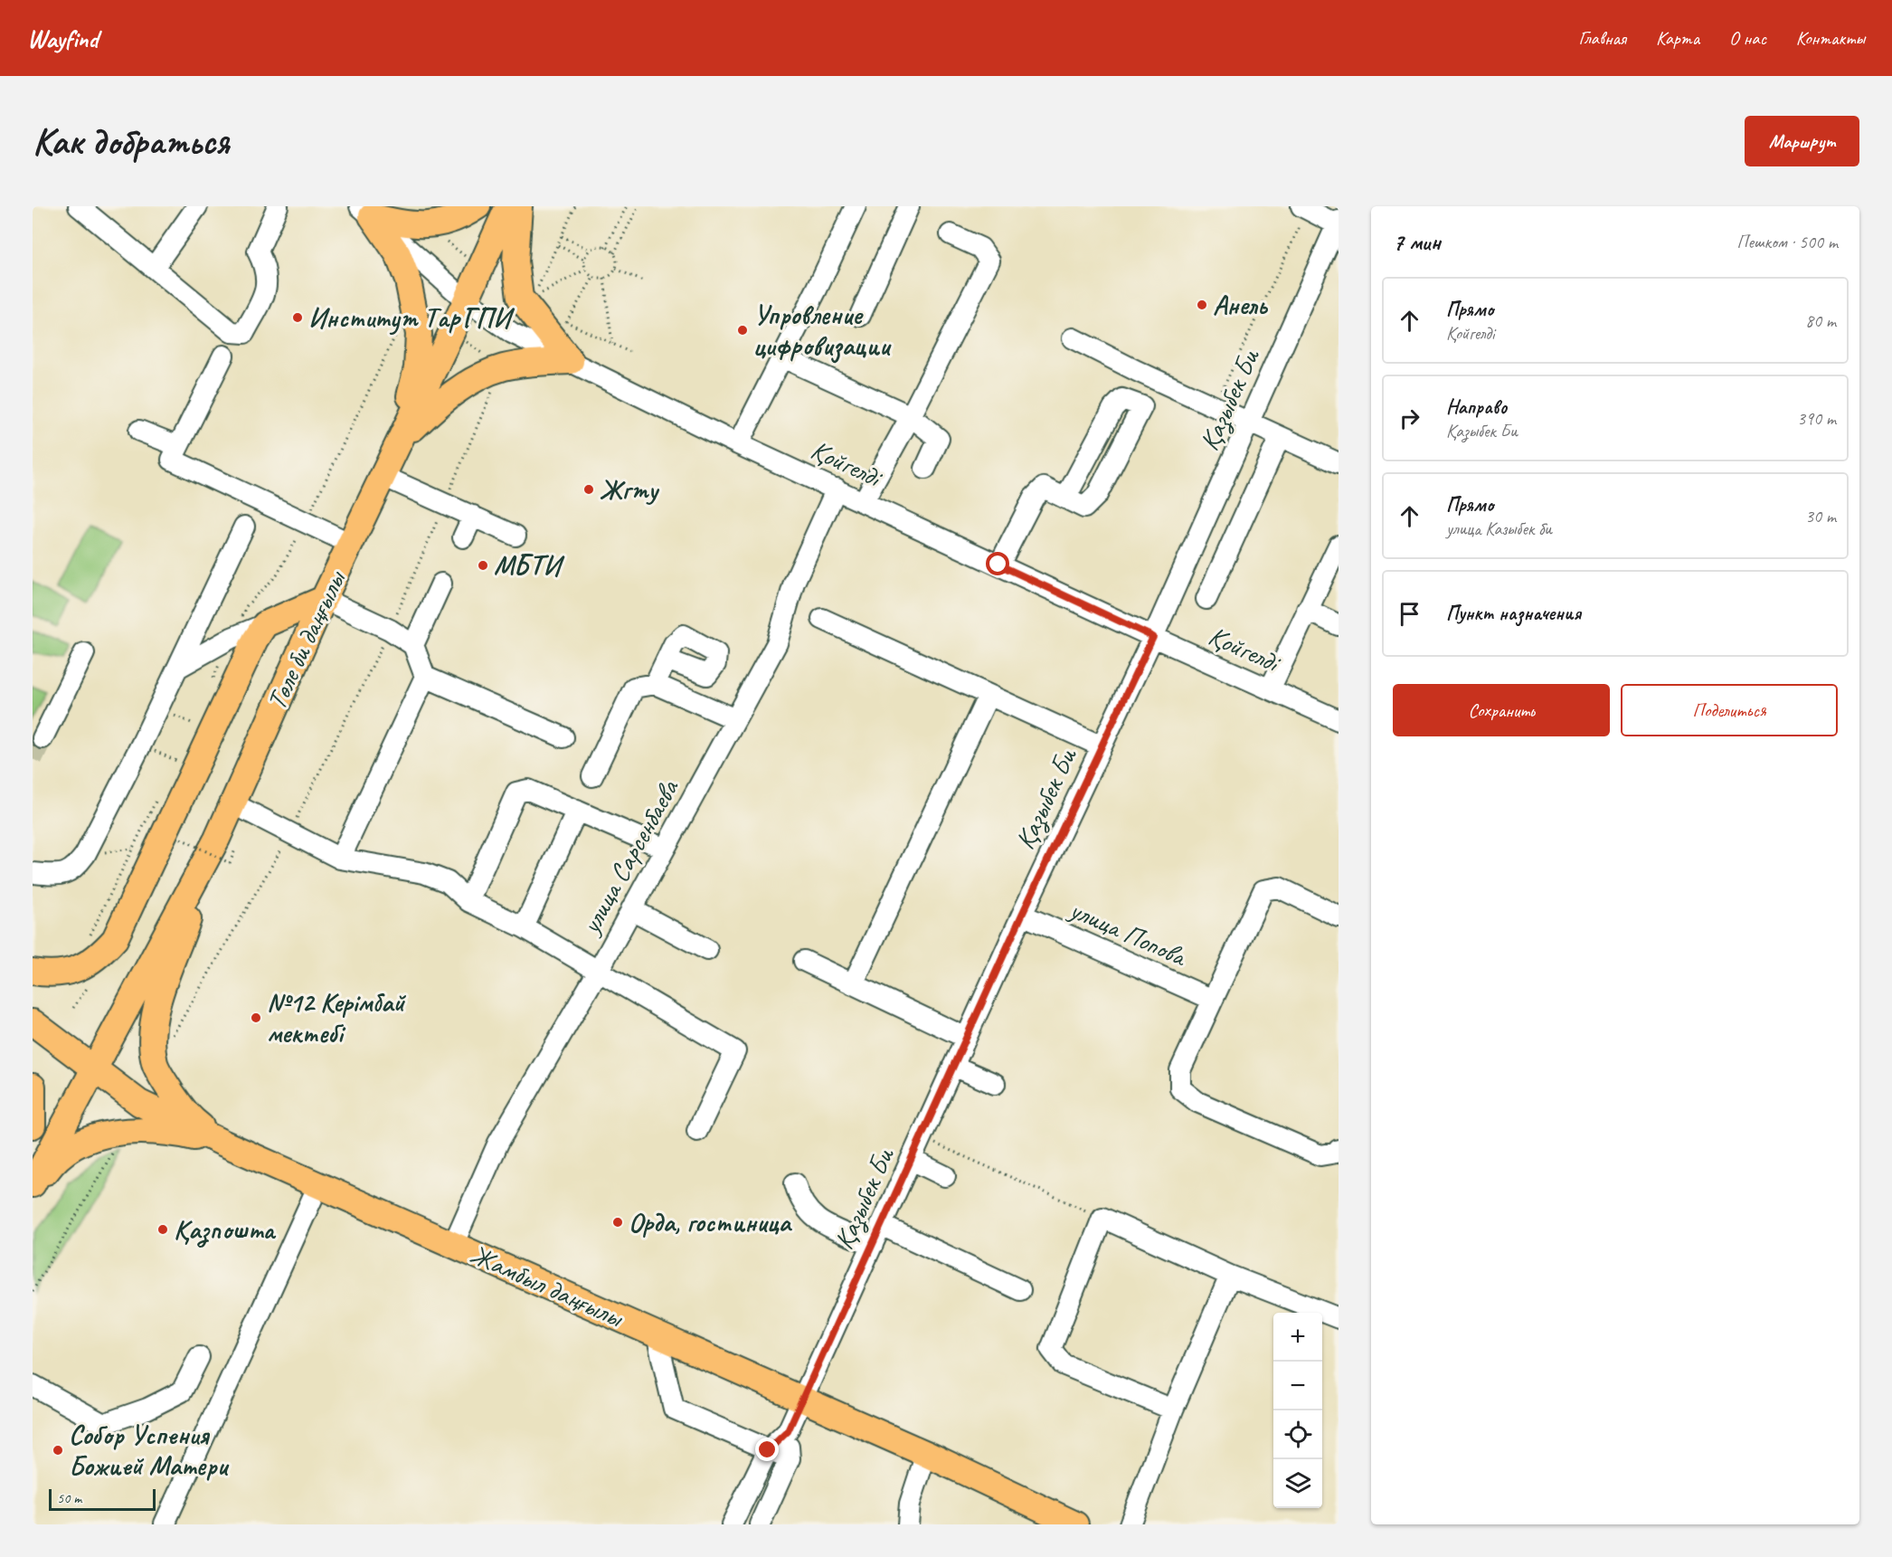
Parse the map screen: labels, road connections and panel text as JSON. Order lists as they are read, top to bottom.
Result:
{
  "streets": {
    "main road": ["Төле би даңғылы", "Жамбыл даңғылы"],
    "street": [
      "Қазыбек Би",
      "Қойгелді",
      "улица Сарсенбаева",
      "улица Попова"
    ]
  },
  "crossings": [
    ["Қазыбек Би", "Қойгелді"],
    ["Қазыбек Би", "улица Попова"],
    ["Қазыбек Би", "Жамбыл даңғылы"],
    ["Қойгелді", "Төле би даңғылы"],
    ["Қойгелді", "улица Сарсенбаева"],
    ["Төле би даңғылы", "Жамбыл даңғылы"],
    ["улица Сарсенбаева", "Жамбыл даңғылы"]
  ],
  "places": [
    "Анель",
    "Институт ТарГПИ",
    "Упровление цифровизации",
    "Жгту",
    "МБТИ",
    "№12 Керімбай мектебі",
    "Орда, гостиница",
    "Қазпошта",
    "Собор Успения Божией Матери"
  ],
  "scale_bar": "50 m",
  "page": {
    "header": "Wayfind",
    "nav": [
      "Главная",
      "Карта",
      "О нас",
      "Контакты"
    ],
    "buttons": [
      "Маршрут",
      ["Сохранить", "Поделиться"]
    ],
    "title": "Как добраться",
    "heading": ["7 мин", "Пешком · 500 m"],
    "list": [
      ["Прямо", "Қойгелді", "80 m"],
      ["Направо", "Қазыбек Би", "390 m"],
      ["Прямо", "улица Казыбек би", "30 m"],
      "Пункт назначения"
    ],
    "map_buttons": ["+", "−"],
    "scale": "50 m"
  }
}
